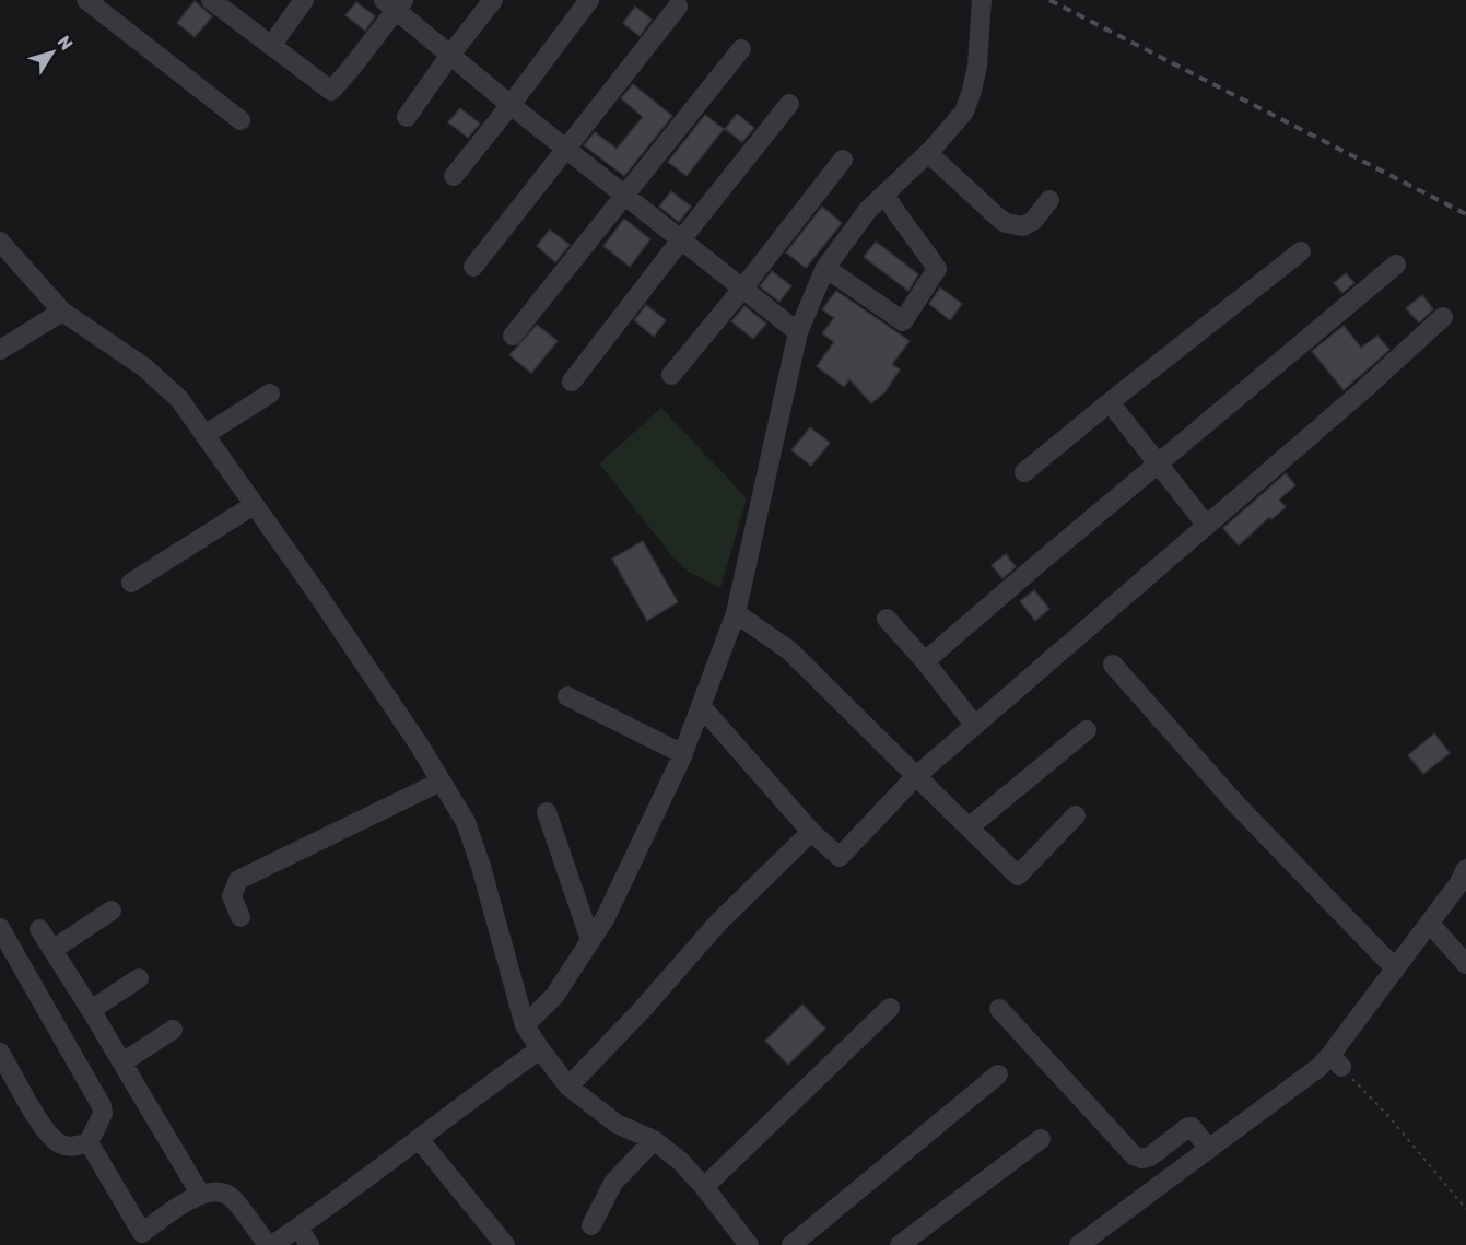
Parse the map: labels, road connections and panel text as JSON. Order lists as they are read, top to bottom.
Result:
{
  "north": "top right"
}
